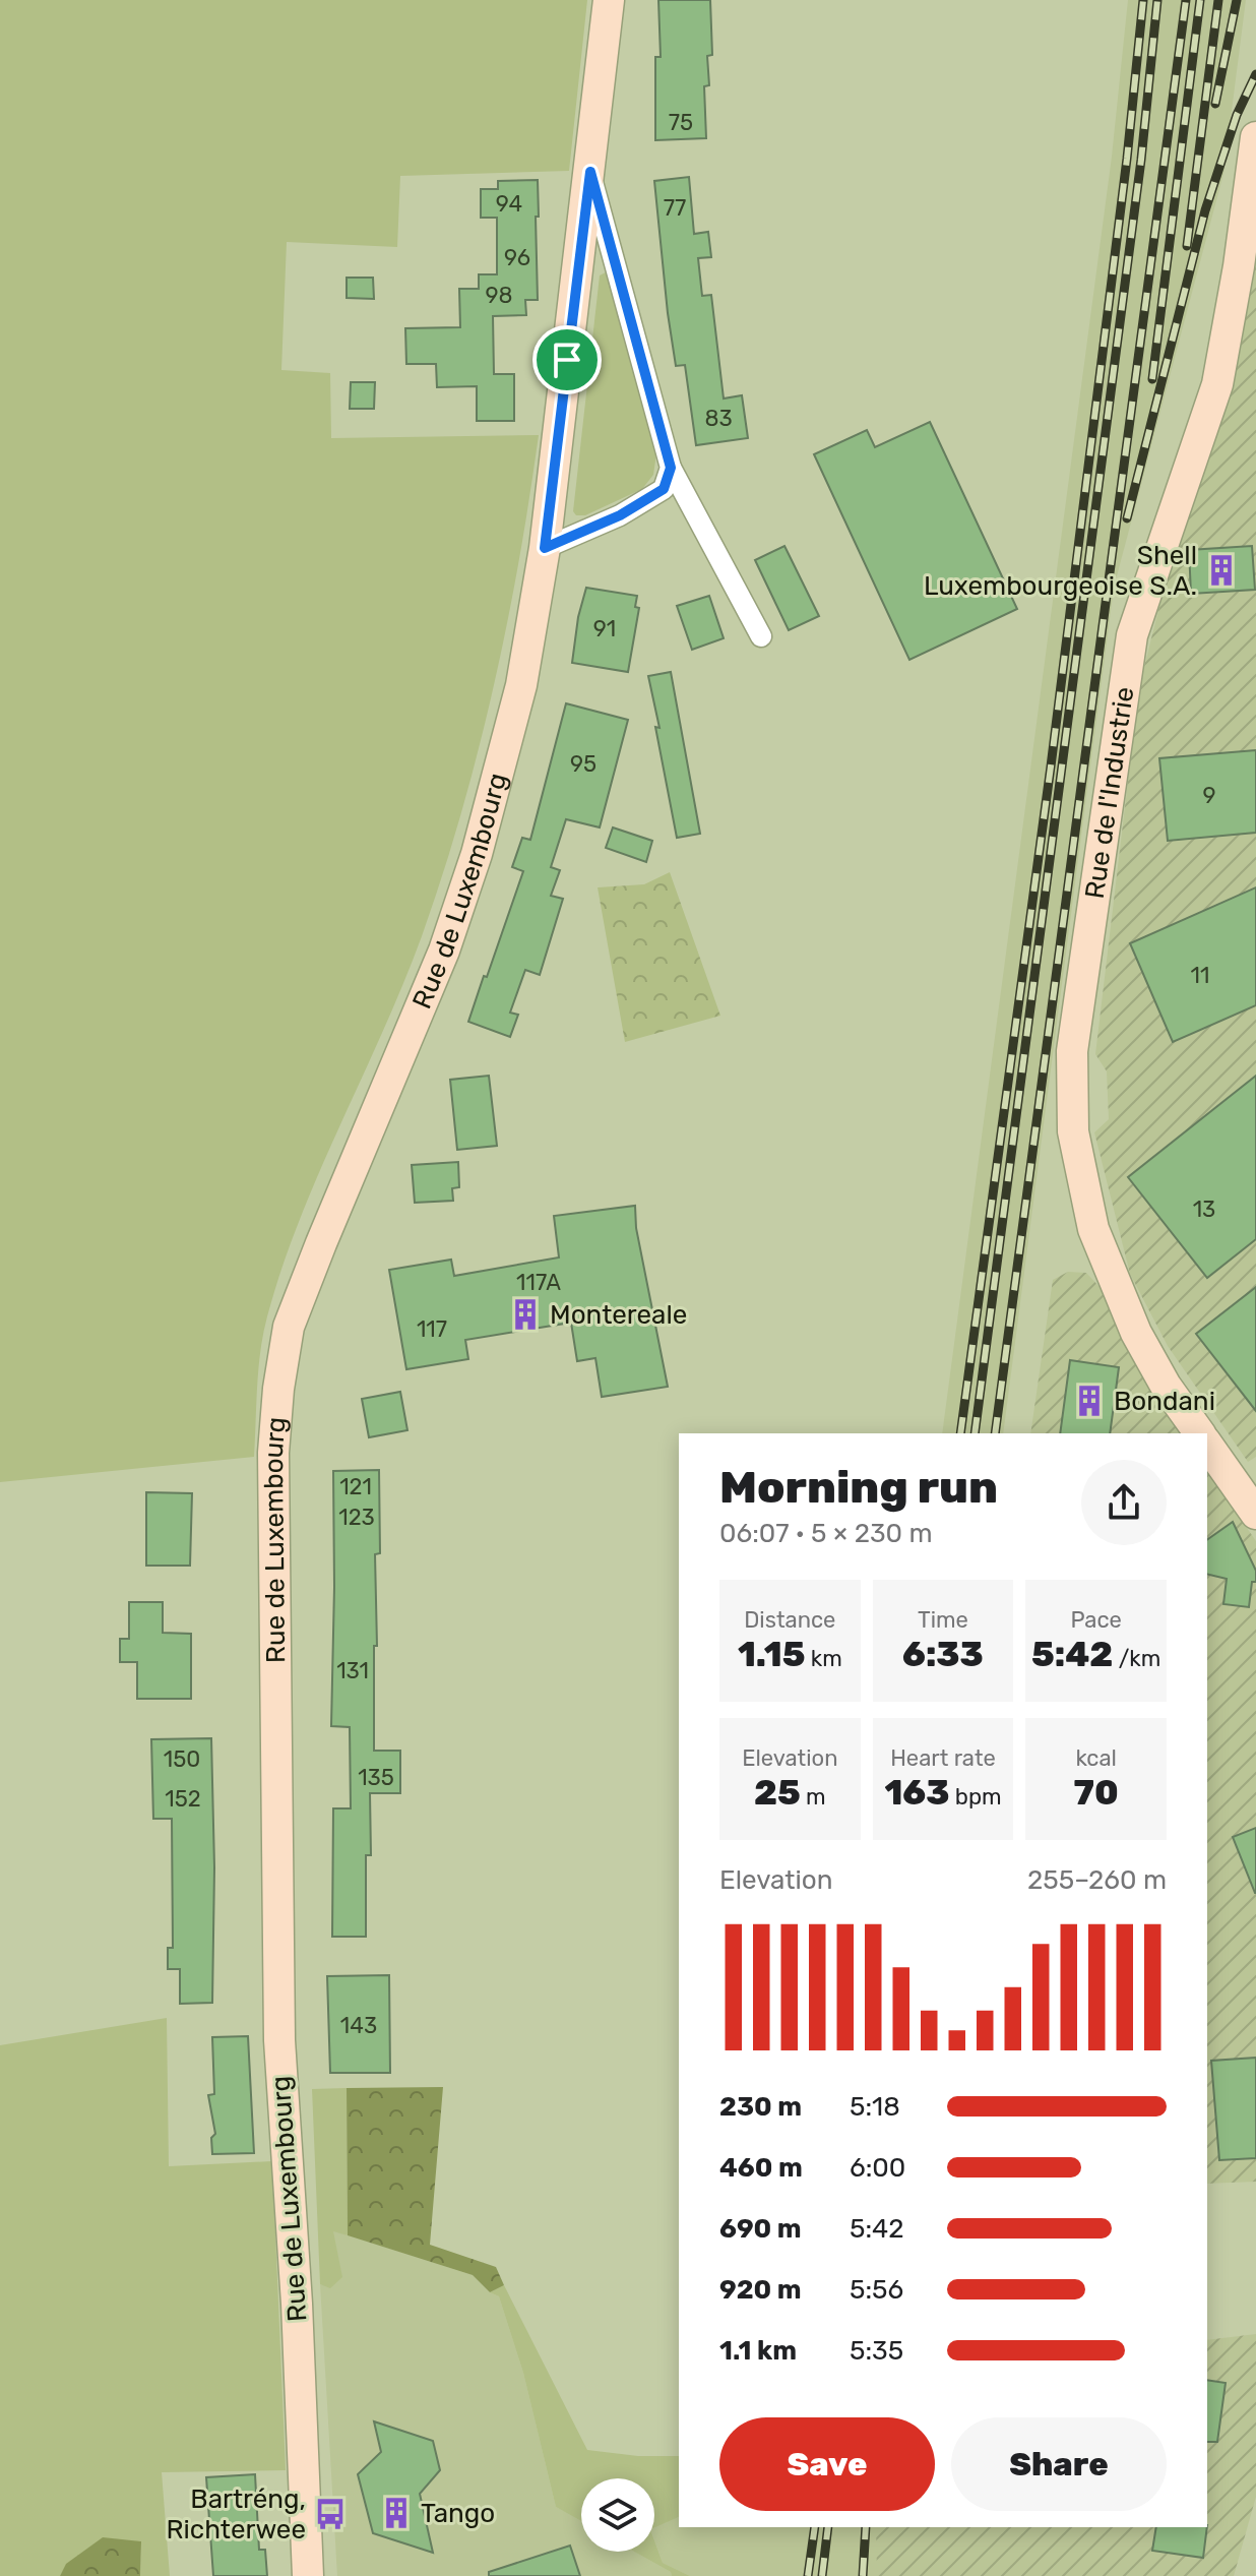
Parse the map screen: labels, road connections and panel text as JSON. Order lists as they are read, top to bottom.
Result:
{
  "streets": {
    "main road": ["Rue de l'Industrie", "Rue de Luxembourg"]
  },
  "places": {
    "building": [
      "Shell Luxembourgeoise S.A.",
      "Montereale",
      "Bondani",
      "Tango"
    ],
    "bus stop": ["Bartréng, Richterwee"]
  },
  "house_numbers": [
    "75",
    "94",
    "77",
    "96",
    "98",
    "83",
    "91",
    "95",
    "9",
    "11",
    "13",
    "117A",
    "117",
    "121",
    "123",
    "131",
    "150",
    "135",
    "152",
    "143"
  ],
  "page": {
    "heading": ["Morning run", "06:07 · 5 × 230 m"],
    "stats": [
      ["Distance", "1.15 km"],
      ["Time", "6:33"],
      ["Pace", "5:42 /km"],
      ["Elevation", "25 m"],
      ["Heart rate", "163 bpm"],
      ["kcal", "70"]
    ],
    "chart": ["Elevation", "255–260 m"],
    "list": [
      {
        "name": "230 m",
        "note": "5:18"
      },
      {
        "name": "460 m",
        "note": "6:00"
      },
      {
        "name": "690 m",
        "note": "5:42"
      },
      {
        "name": "920 m",
        "note": "5:56"
      },
      {
        "name": "1.1 km",
        "note": "5:35"
      }
    ],
    "buttons": ["Save", "Share"]
  }
}
